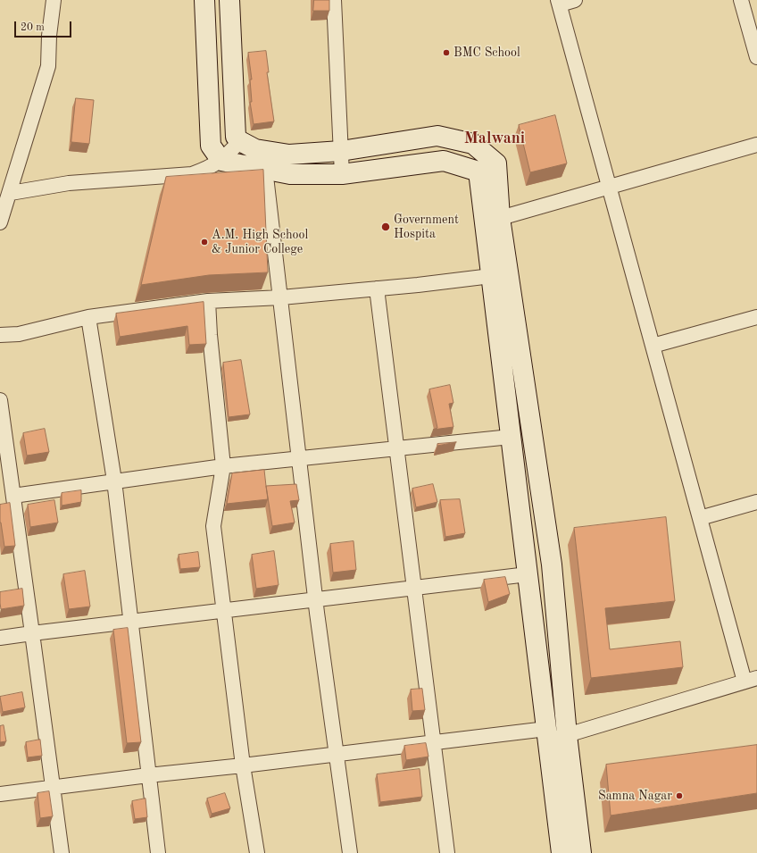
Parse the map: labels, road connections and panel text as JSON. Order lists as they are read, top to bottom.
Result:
{
  "districts": ["Malwani"],
  "places": [
    "BMC School",
    "Government Hospita",
    "A.M. High School & Junior College",
    "Samna Nagar"
  ],
  "scale_bar": "20 m"
}
